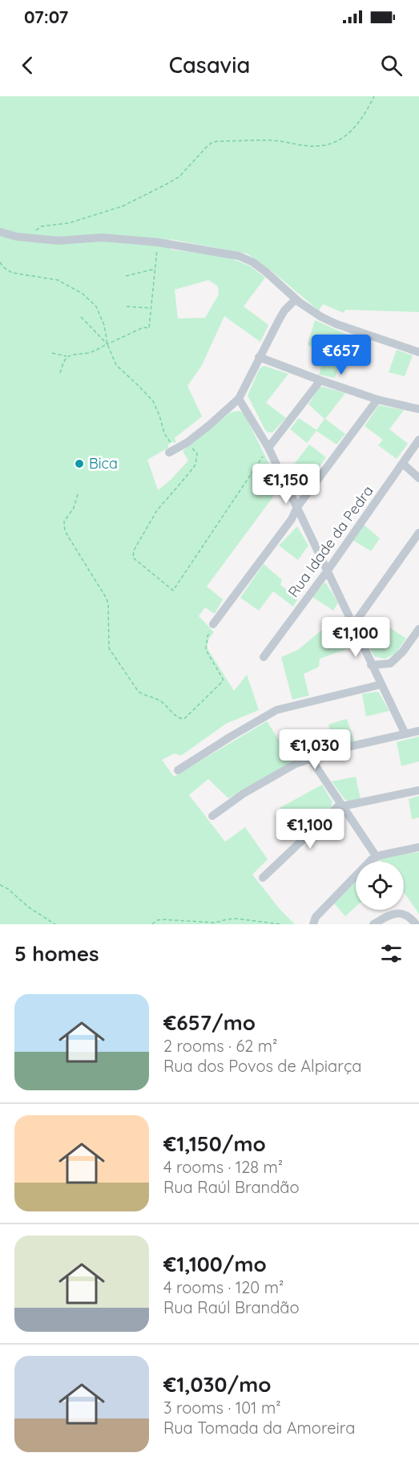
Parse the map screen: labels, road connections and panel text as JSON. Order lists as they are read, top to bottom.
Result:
{
  "streets": {
    "street": ["Rua Idade da Pedra"]
  },
  "places": ["Bica"],
  "page": {
    "status": "07:07",
    "header": "Casavia",
    "price": [
      "€657",
      "€1,150",
      "€1,100",
      "€1,030",
      "€1,100"
    ],
    "heading": "5 homes",
    "list": [
      {
        "name": "€657/mo",
        "note": "2 rooms · 62 m² · Rua dos Povos de Alpiarça"
      },
      {
        "name": "€1,150/mo",
        "note": "4 rooms · 128 m² · Rua Raúl Brandão"
      },
      {
        "name": "€1,100/mo",
        "note": "4 rooms · 120 m² · Rua Raúl Brandão"
      },
      {
        "name": "€1,030/mo",
        "note": "3 rooms · 101 m² · Rua Tomada da Amoreira"
      }
    ]
  }
}
